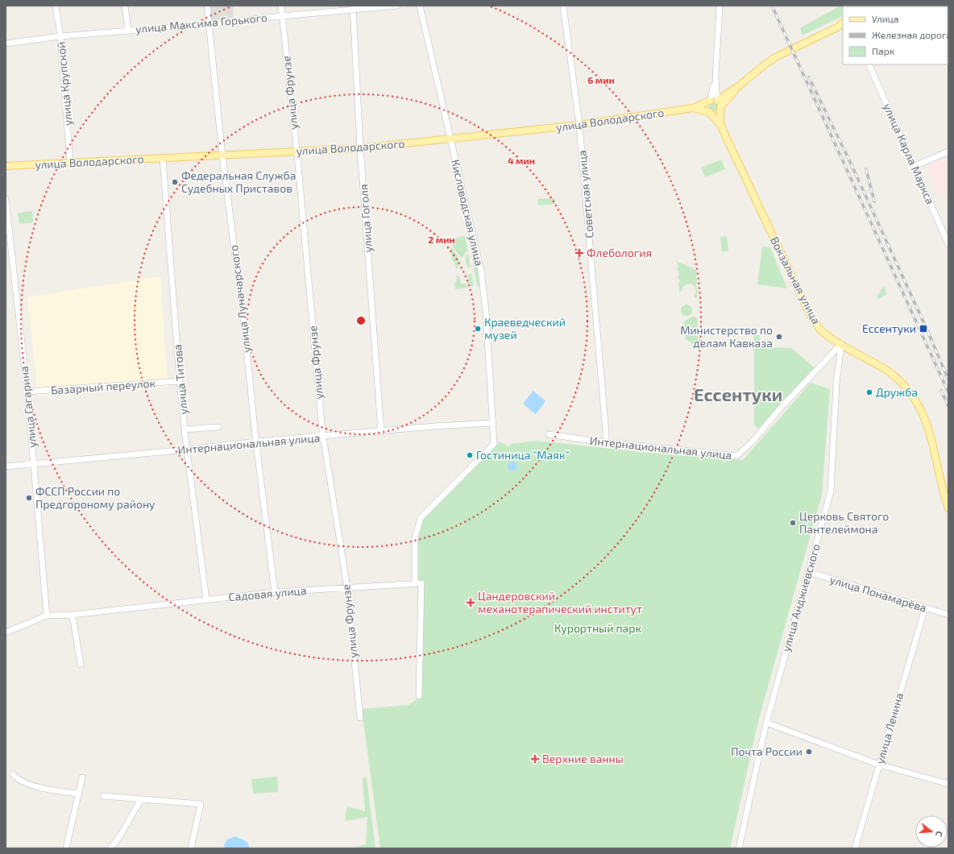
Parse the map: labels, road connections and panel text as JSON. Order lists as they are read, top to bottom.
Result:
{
  "streets": {
    "main road": ["улица Володарского", "Вокзальная улица"],
    "street": [
      "улица Максима Горького",
      "улица Крупской",
      "улица Фрунзе",
      "улица Карла Маркса",
      "Советская улица",
      "Кисловодская улица",
      "улица Гоголя",
      "улица Луначарского",
      "улица Титова",
      "Базарный переулок",
      "улица Гагарина",
      "Интернациональная улица",
      "Садовая улица",
      "улица Понамарёва",
      "улица Анджиевского",
      "улица Ленина"
    ]
  },
  "crossings": [
    ["улица Максима Горького", "улица Крупской"],
    ["улица Максима Горького", "улица Фрунзе"],
    ["улица Максима Горького", "улица Гоголя"],
    ["улица Максима Горького", "улица Луначарского"],
    ["улица Крупской", "улица Володарского"],
    ["улица Фрунзе", "улица Володарского"],
    ["улица Фрунзе", "Интернациональная улица"],
    ["улица Фрунзе", "Садовая улица"],
    ["улица Володарского", "Советская улица"],
    ["улица Володарского", "Кисловодская улица"],
    ["улица Володарского", "улица Гоголя"],
    ["улица Володарского", "улица Луначарского"],
    ["улица Володарского", "улица Титова"],
    ["Советская улица", "Интернациональная улица"],
    ["Кисловодская улица", "Интернациональная улица"],
    ["Кисловодская улица", "Садовая улица"],
    ["улица Гоголя", "Интернациональная улица"],
    ["Вокзальная улица", "Интернациональная улица"],
    ["Вокзальная улица", "улица Анджиевского"],
    ["улица Луначарского", "Интернациональная улица"],
    ["улица Луначарского", "Садовая улица"],
    ["улица Титова", "Базарный переулок"],
    ["улица Титова", "Интернациональная улица"],
    ["улица Титова", "Садовая улица"],
    ["Базарный переулок", "улица Гагарина"],
    ["улица Гагарина", "Интернациональная улица"],
    ["улица Гагарина", "Садовая улица"],
    ["Интернациональная улица", "улица Анджиевского"],
    ["улица Понамарёва", "улица Анджиевского"],
    ["улица Понамарёва", "улица Ленина"]
  ],
  "districts": ["Ессентуки"],
  "parks": ["Курортный парк"],
  "places": {
    "other": [
      "Федеральная Служба Судебных Приставов",
      "Краеведческий музей",
      "Министерство по делам Кавказа",
      "Дружба",
      "Гостиница \"Маяк\"",
      "ФССП России по Предгороному району",
      "Церковь Святого Пантелеймона",
      "Почта России"
    ],
    "health": ["Флебология", "Цандеровский механотерапический институт", "Верхние ванны"],
    "transit": ["Ессентуки"]
  },
  "legend": ["Улица", "Железная дорога", "Парк"],
  "north": "right",
  "rings": ["6 мин", "4 мин", "2 мин"]
}
